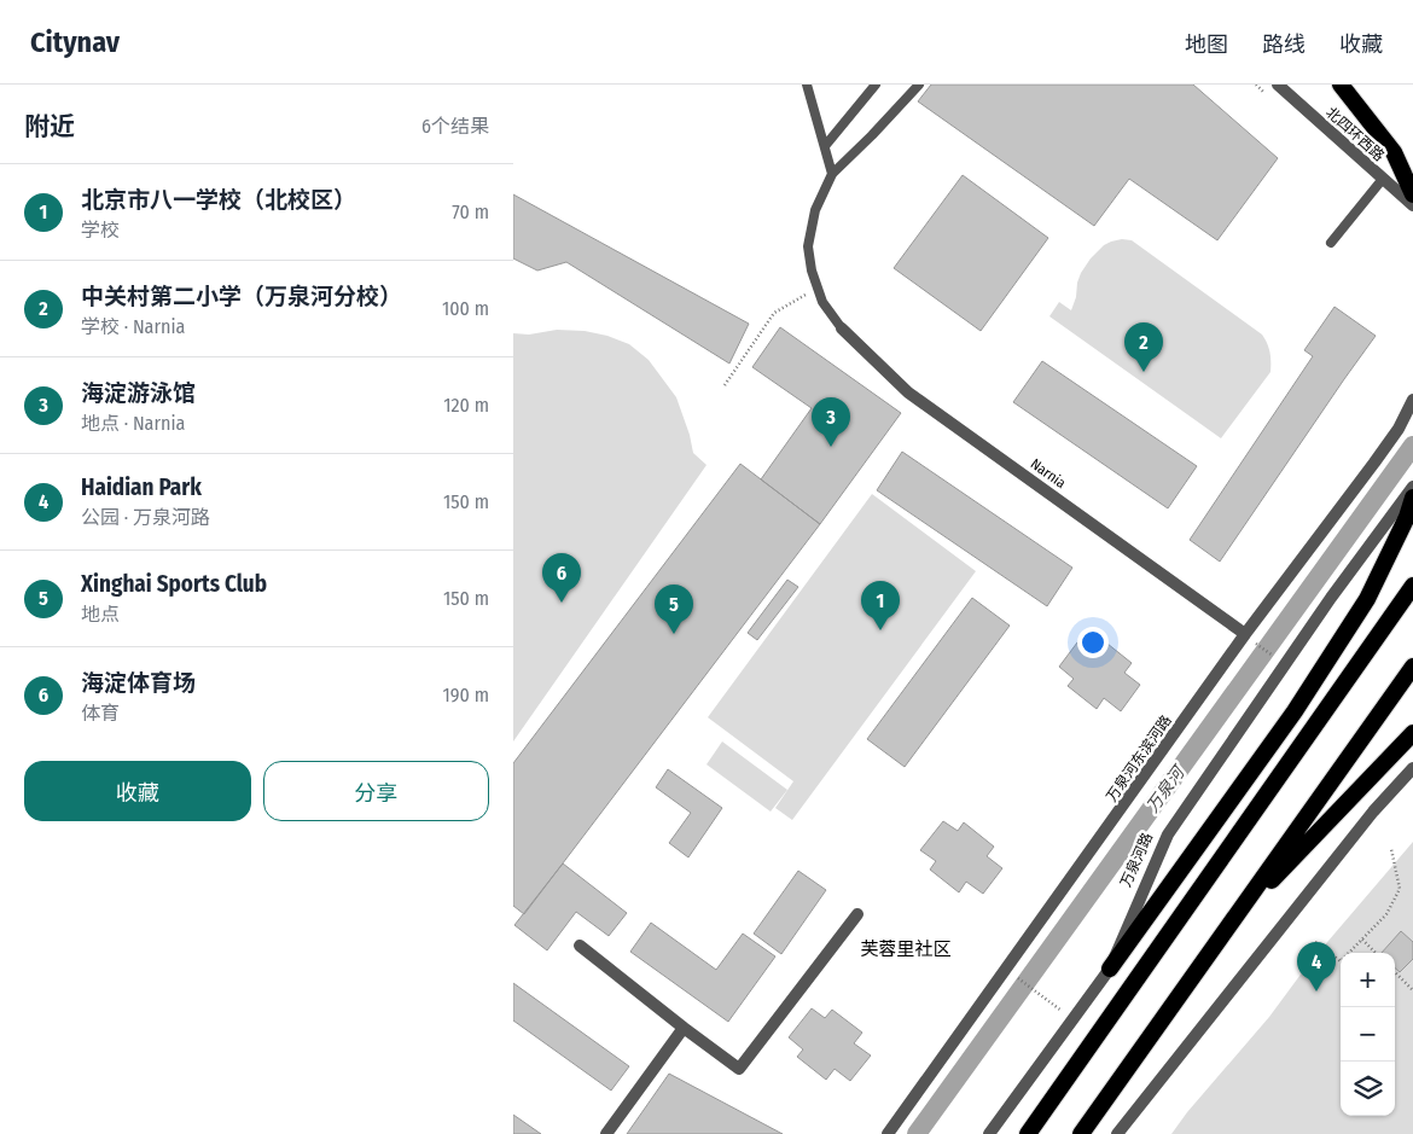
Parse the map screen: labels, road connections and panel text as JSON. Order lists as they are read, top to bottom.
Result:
{
  "streets": {
    "street": [
      "北四环西路",
      "Narnia",
      "万泉河东滨河路",
      "万泉河路"
    ]
  },
  "crossings": [
    ["Narnia", "万泉河东滨河路"]
  ],
  "districts": ["芙蓉里社区"],
  "water": ["万泉河"],
  "page": {
    "header": "Citynav",
    "nav": ["地图", "路线", "收藏"],
    "heading": ["附近", "6个结果"],
    "list": [
      {
        "mark": "1",
        "name": "北京市八一学校（北校区）",
        "note": "学校",
        "value": "70 m"
      },
      {
        "mark": "2",
        "name": "中关村第二小学（万泉河分校）",
        "note": "学校 · Narnia",
        "value": "100 m"
      },
      {
        "mark": "3",
        "name": "海淀游泳馆",
        "note": "地点 · Narnia",
        "value": "120 m"
      },
      {
        "mark": "4",
        "name": "Haidian Park",
        "note": "公园 · 万泉河路",
        "value": "150 m"
      },
      {
        "mark": "5",
        "name": "Xinghai Sports Club",
        "note": "地点",
        "value": "150 m"
      },
      {
        "mark": "6",
        "name": "海淀体育场",
        "note": "体育",
        "value": "190 m"
      }
    ],
    "pins": [
      "2",
      "3",
      "6",
      "1",
      "5",
      "4"
    ],
    "buttons": ["收藏", "分享"],
    "map_buttons": ["+", "−"]
  }
}
